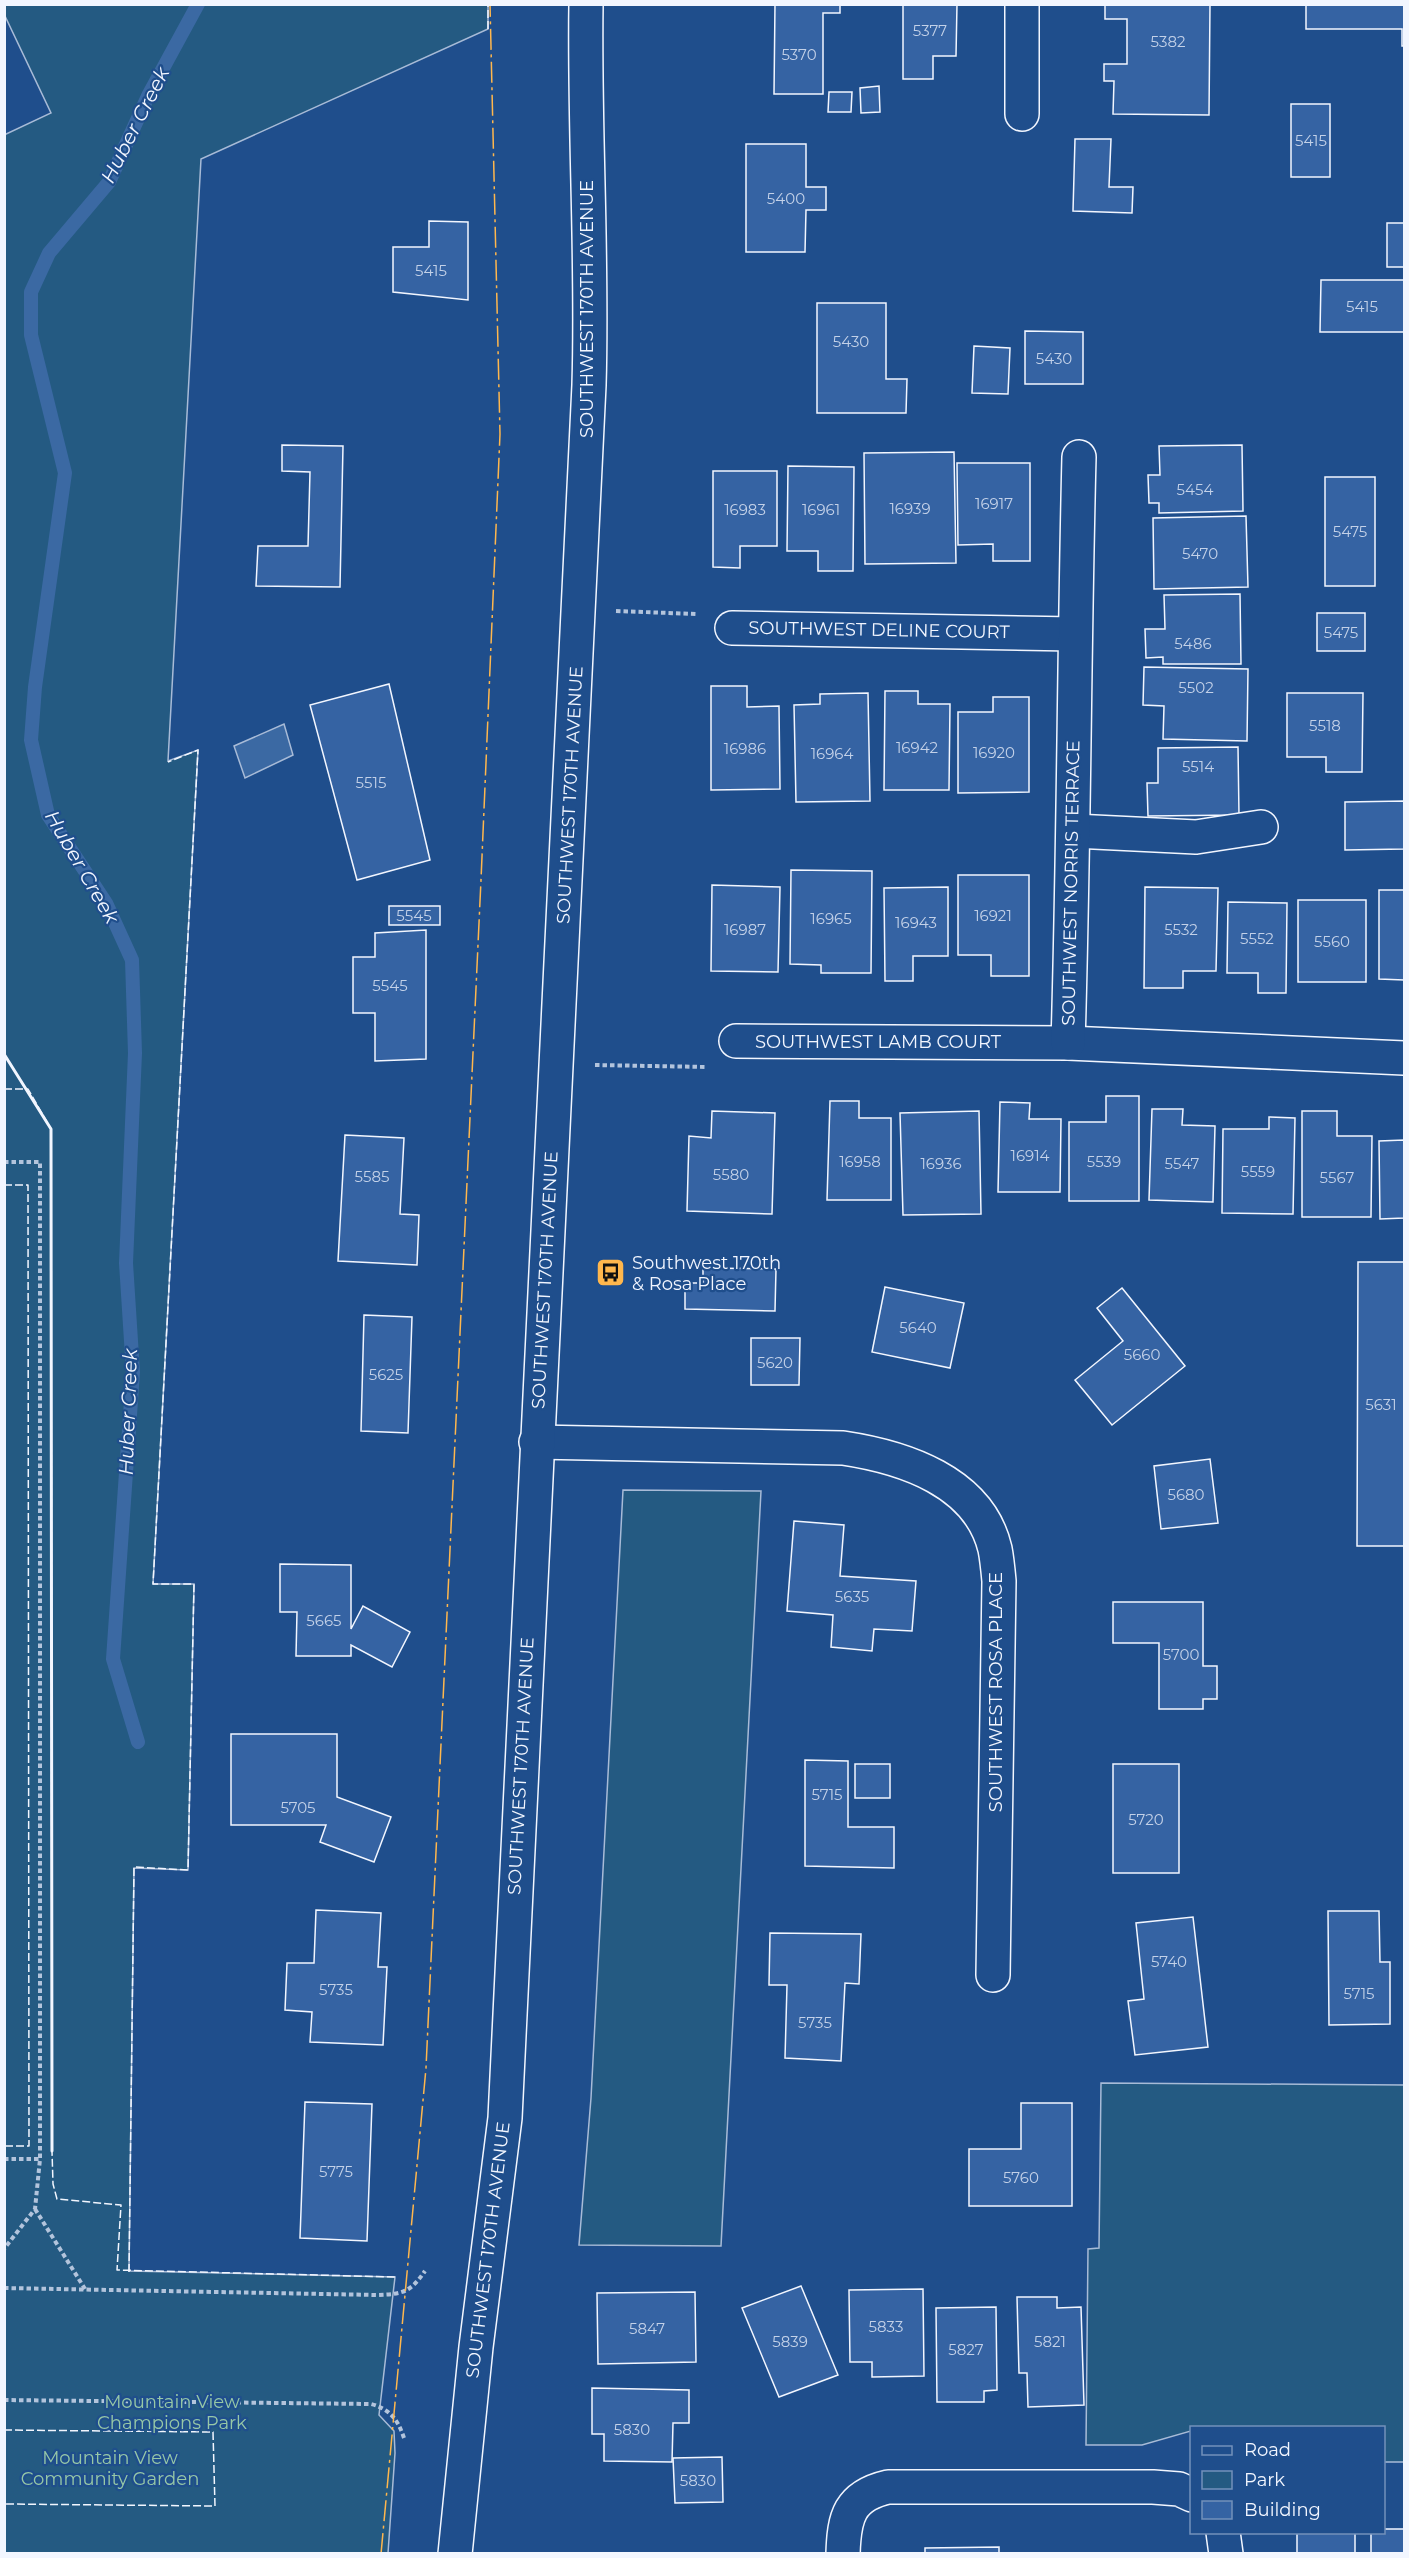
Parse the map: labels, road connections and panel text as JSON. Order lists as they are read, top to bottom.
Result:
{
  "streets": {
    "street": [
      "SOUTHWEST 170TH AVENUE",
      "SOUTHWEST DELINE COURT",
      "SOUTHWEST NORRIS TERRACE",
      "SOUTHWEST LAMB COURT",
      "SOUTHWEST ROSA PLACE"
    ]
  },
  "crossings": [
    ["SOUTHWEST 170TH AVENUE", "SOUTHWEST DELINE COURT"],
    ["SOUTHWEST 170TH AVENUE", "SOUTHWEST LAMB COURT"],
    ["SOUTHWEST 170TH AVENUE", "SOUTHWEST ROSA PLACE"],
    ["SOUTHWEST DELINE COURT", "SOUTHWEST NORRIS TERRACE"],
    ["SOUTHWEST NORRIS TERRACE", "SOUTHWEST LAMB COURT"]
  ],
  "water": ["Huber Creek"],
  "parks": ["Mountain View Champions Park", "Mountain View Community Garden"],
  "places": {
    "bus stop": ["Southwest 170th & Rosa Place"]
  },
  "house_numbers": [
    "5377",
    "5382",
    "5370",
    "5415",
    "5400",
    "5415",
    "5415",
    "5430",
    "5430",
    "5454",
    "16917",
    "16939",
    "16983",
    "16961",
    "5475",
    "5470",
    "5475",
    "5486",
    "5502",
    "5518",
    "16942",
    "16986",
    "16920",
    "16964",
    "5514",
    "5515",
    "5545",
    "16921",
    "16965",
    "16943",
    "16987",
    "5532",
    "5552",
    "5560",
    "5545",
    "16914",
    "16958",
    "5539",
    "16936",
    "5547",
    "5559",
    "5580",
    "5585",
    "5567",
    "5640",
    "5660",
    "5620",
    "5625",
    "5631",
    "5680",
    "5635",
    "5665",
    "5700",
    "5715",
    "5705",
    "5720",
    "5740",
    "5735",
    "5715",
    "5735",
    "5775",
    "5760",
    "5833",
    "5847",
    "5839",
    "5821",
    "5827",
    "5830",
    "5830"
  ],
  "legend": ["Road", "Park", "Building"]
}
